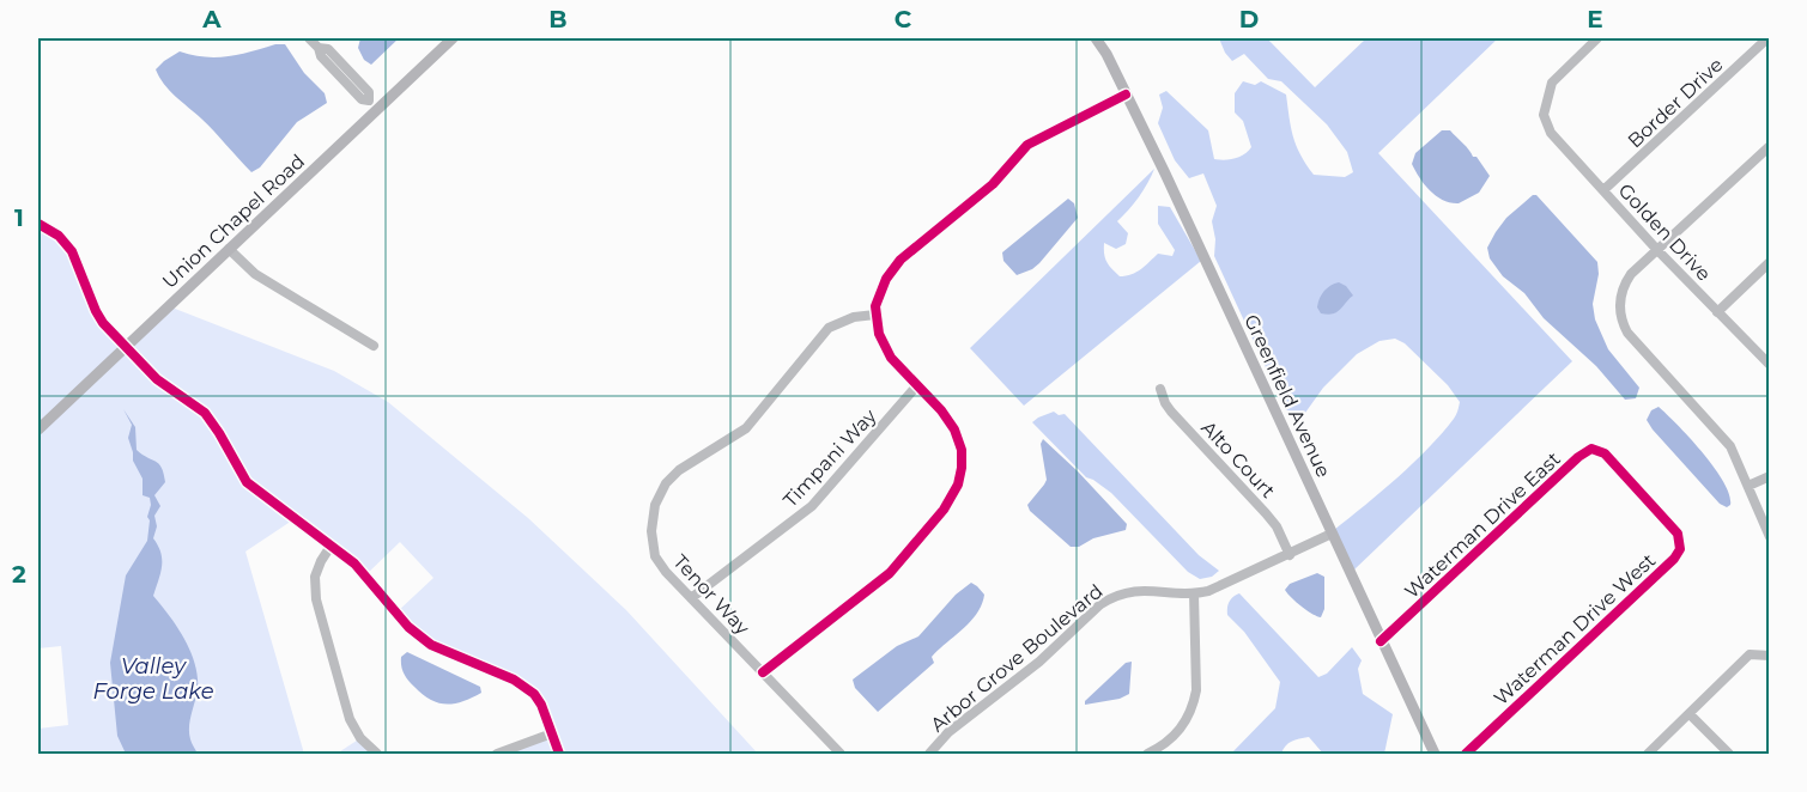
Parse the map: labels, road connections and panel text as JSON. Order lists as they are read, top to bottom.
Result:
{
  "streets": {
    "main road": ["Union Chapel Road", "Greenfield Avenue"],
    "street": [
      "Border Drive",
      "Golden Drive",
      "Timpani Way",
      "Alto Court",
      "Waterman Drive East",
      "Tenor Way",
      "Waterman Drive West",
      "Arbor Grove Boulevard"
    ]
  },
  "crossings": [
    ["Border Drive", "Golden Drive"],
    ["Greenfield Avenue", "Waterman Drive East"],
    ["Greenfield Avenue", "Arbor Grove Boulevard"],
    ["Timpani Way", "Tenor Way"],
    ["Alto Court", "Arbor Grove Boulevard"],
    ["Waterman Drive East", "Waterman Drive West"]
  ],
  "water": ["Valley Forge Lake"],
  "grid": {
    "columns": [
      "A",
      "B",
      "C",
      "D",
      "E"
    ],
    "rows": ["1", "2"]
  }
}
